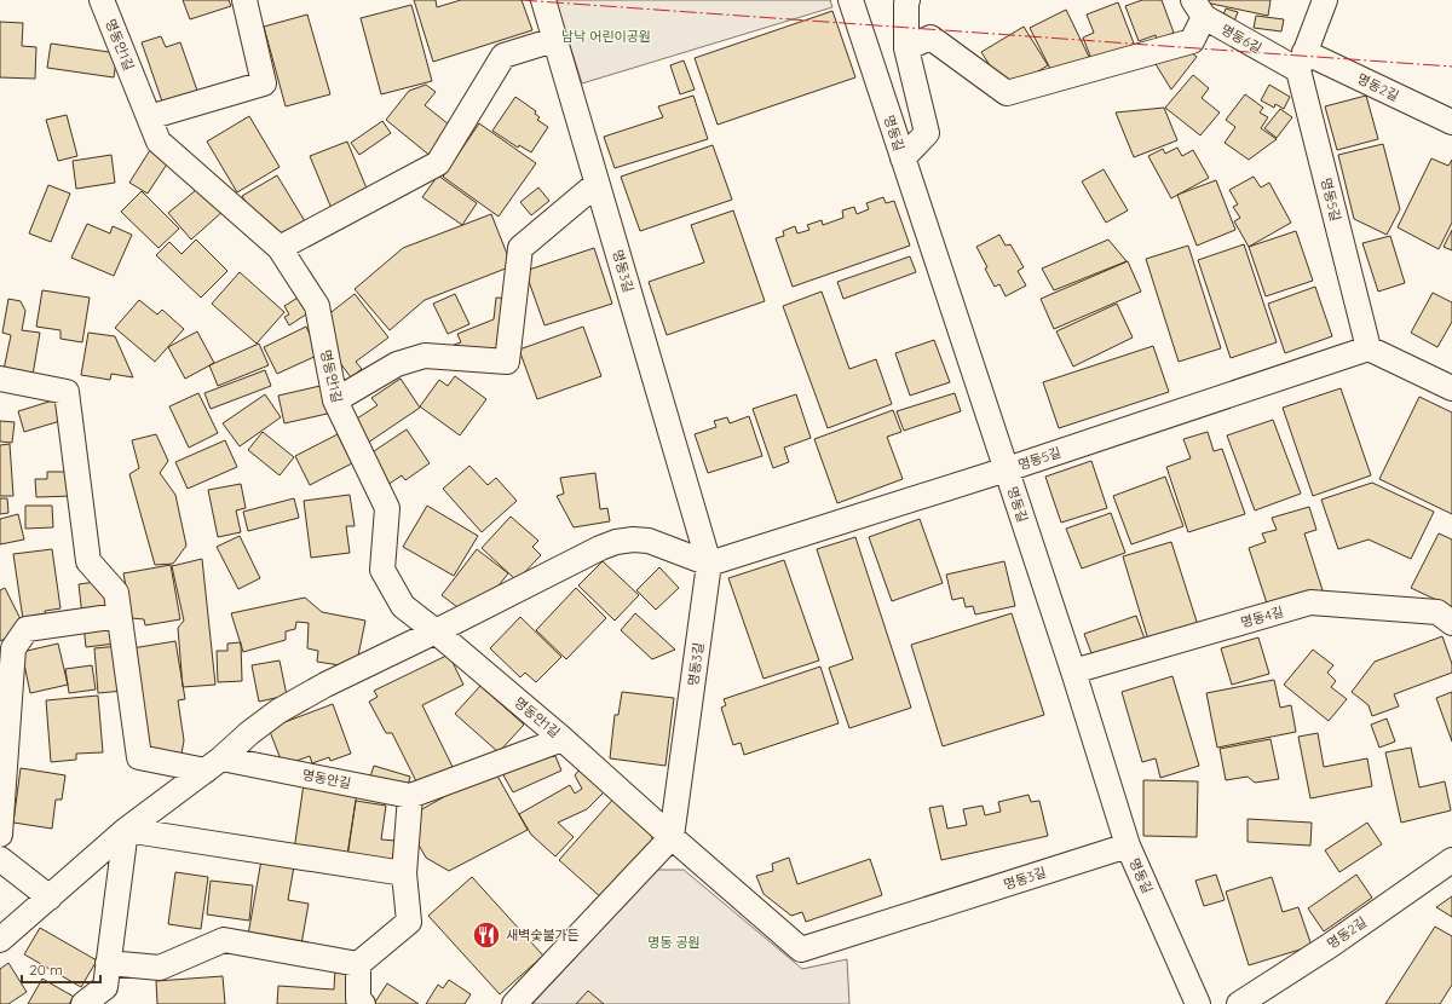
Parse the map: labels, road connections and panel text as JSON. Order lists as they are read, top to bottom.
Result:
{
  "streets": {
    "street": [
      "명동6길",
      "명동안1길",
      "명동2길",
      "명동길",
      "명동5길",
      "명동3길",
      "명동4길",
      "명동안길"
    ]
  },
  "crossings": [
    ["명동6길", "명동2길"],
    ["명동6길", "명동5길"],
    ["명동2길", "명동5길"],
    ["명동길", "명동5길"],
    ["명동길", "명동3길"],
    ["명동길", "명동4길"],
    ["명동5길", "명동3길"]
  ],
  "parks": ["남낙 어린이공원", "명동 공원"],
  "places": {
    "restaurant": ["새벽숯불가든"]
  },
  "scale_bar": "20 m"
}
